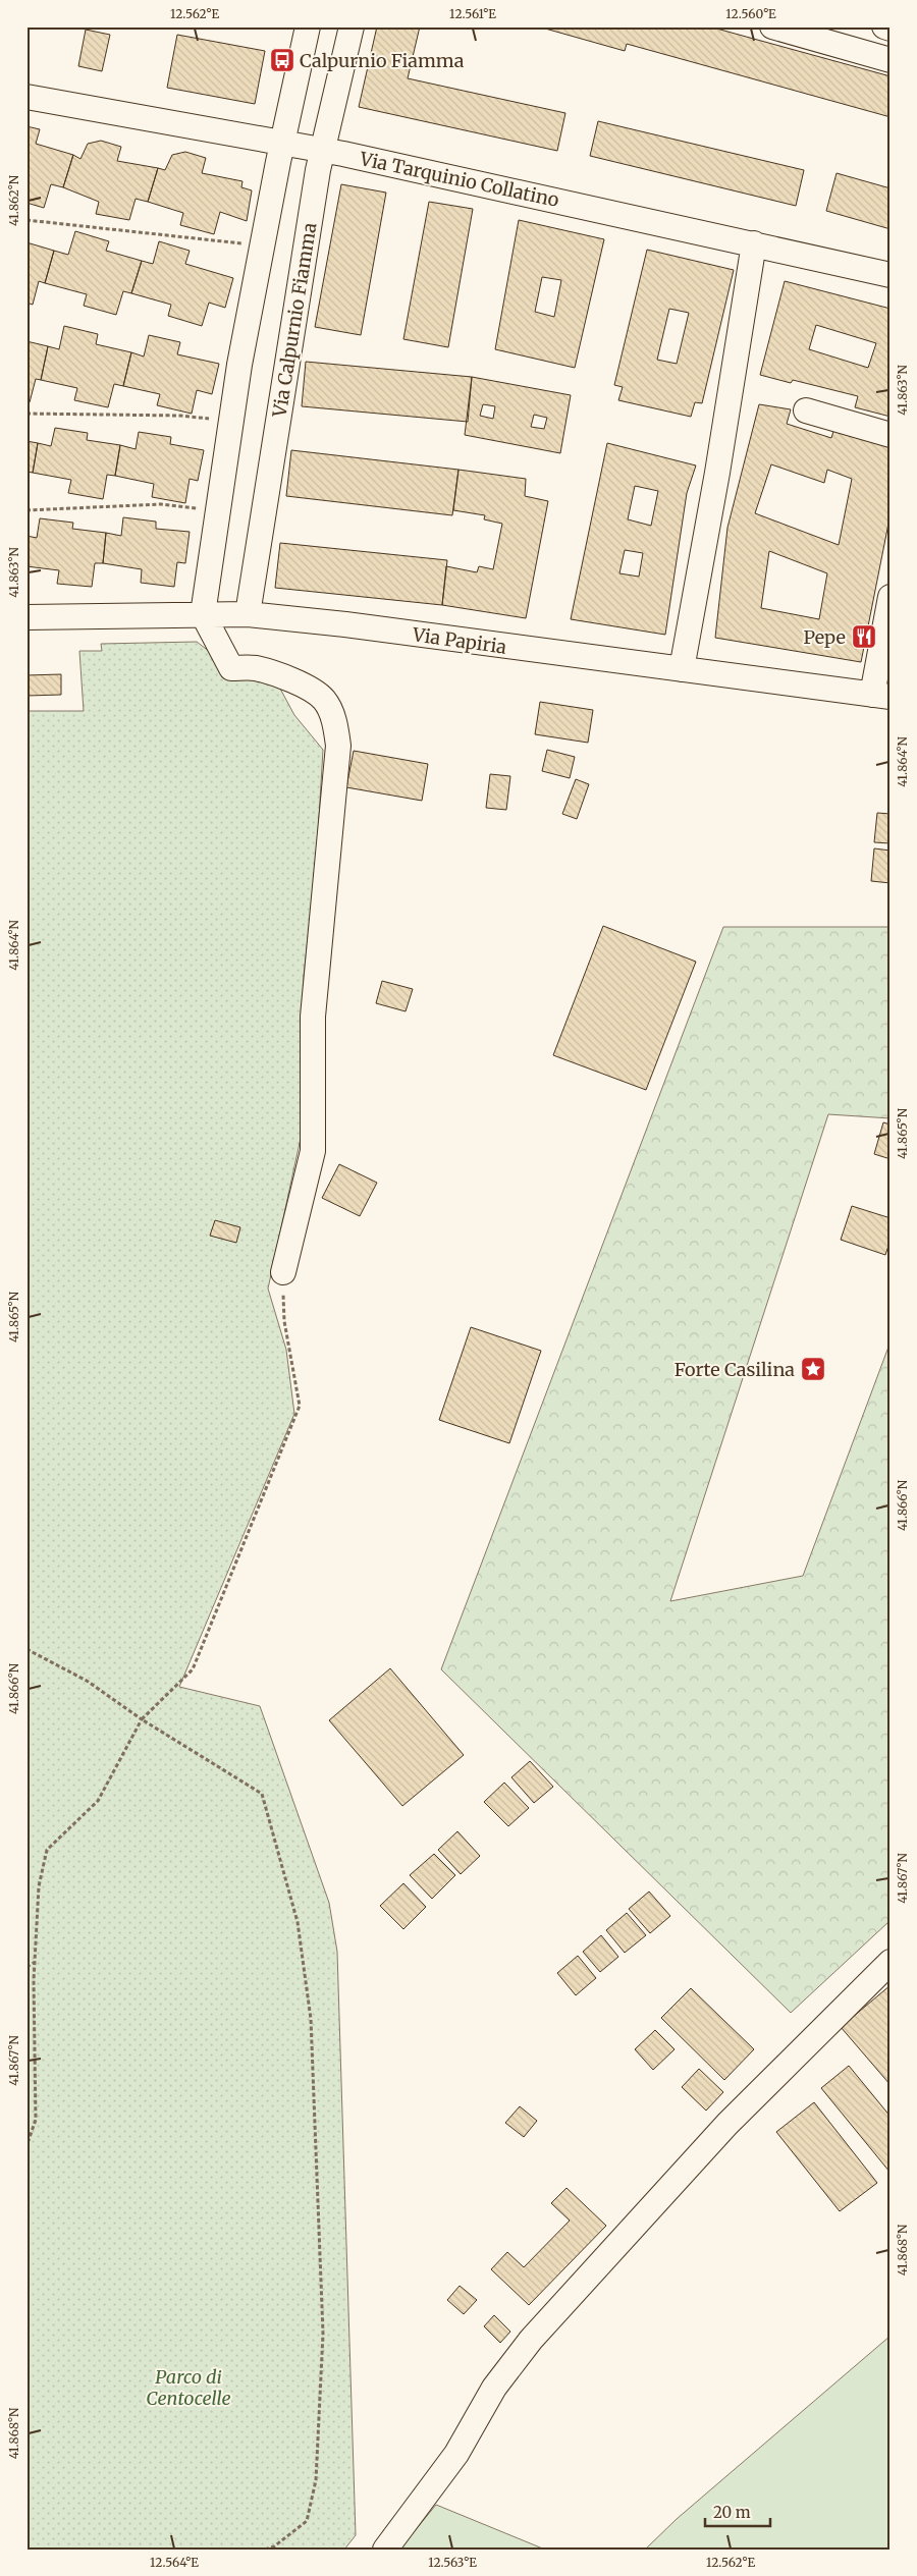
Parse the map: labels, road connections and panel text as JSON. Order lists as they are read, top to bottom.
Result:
{
  "streets": {
    "street": ["Via Tarquinio Collatino", "Via Calpurnio Fiamma", "Via Papiria"]
  },
  "crossings": [
    ["Via Tarquinio Collatino", "Via Calpurnio Fiamma"],
    ["Via Calpurnio Fiamma", "Via Papiria"]
  ],
  "parks": ["Parco di Centocelle"],
  "places": {
    "bus stop": ["Calpurnio Fiamma"],
    "restaurant": ["Pepe"],
    "place": ["Forte Casilina"]
  },
  "scale_bar": "20 m",
  "coordinates": [
    "12.562°E",
    "12.561°E",
    "12.560°E",
    "41.862°N",
    "41.863°N",
    "41.864°N",
    "41.865°N",
    "41.866°N",
    "41.867°N",
    "41.868°N",
    "12.564°E",
    "12.563°E"
  ]
}
